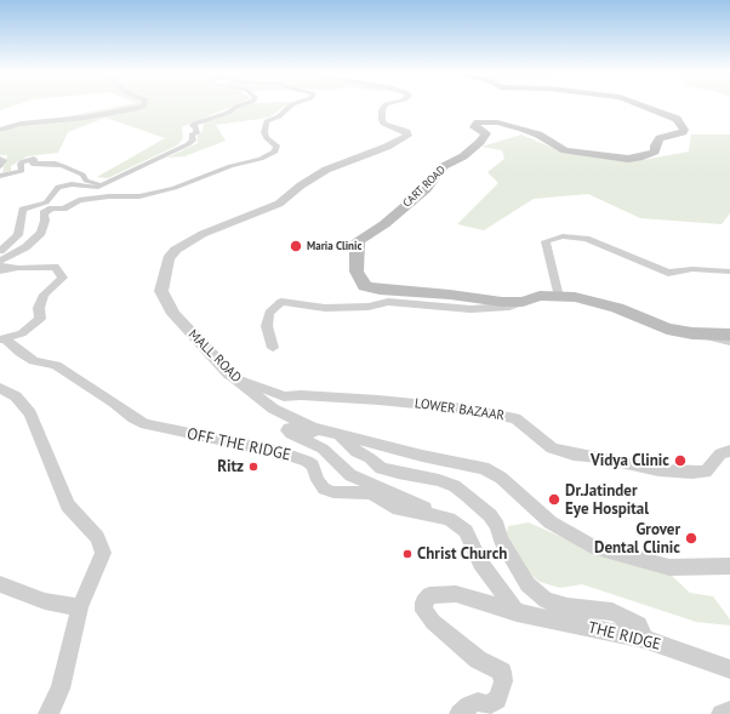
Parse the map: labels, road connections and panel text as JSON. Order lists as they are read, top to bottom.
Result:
{
  "streets": {
    "main road": ["CART ROAD"],
    "street": [
      "MALL ROAD",
      "LOWER BAZAAR",
      "OFF THE RIDGE",
      "THE RIDGE"
    ]
  },
  "crossings": [
    ["MALL ROAD", "LOWER BAZAAR"],
    ["OFF THE RIDGE", "THE RIDGE"]
  ],
  "places": [
    "Maria Clinic",
    "Vidya Clinic",
    "Ritz",
    "Dr.Jatinder Eye Hospital",
    "Grover Dental Clinic",
    "Christ Church"
  ]
}
